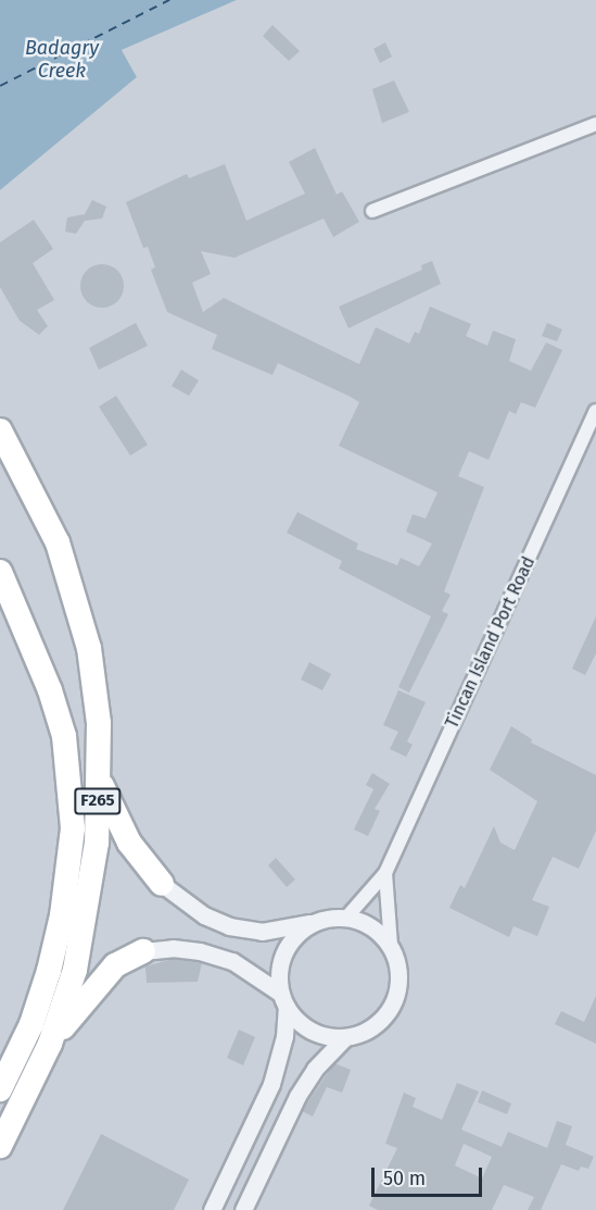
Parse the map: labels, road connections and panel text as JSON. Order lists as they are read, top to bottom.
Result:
{
  "streets": {
    "highway": ["F265"],
    "street": ["Tincan Island Port Road"]
  },
  "water": ["Badagry Creek"],
  "scale_bar": "50 m"
}
